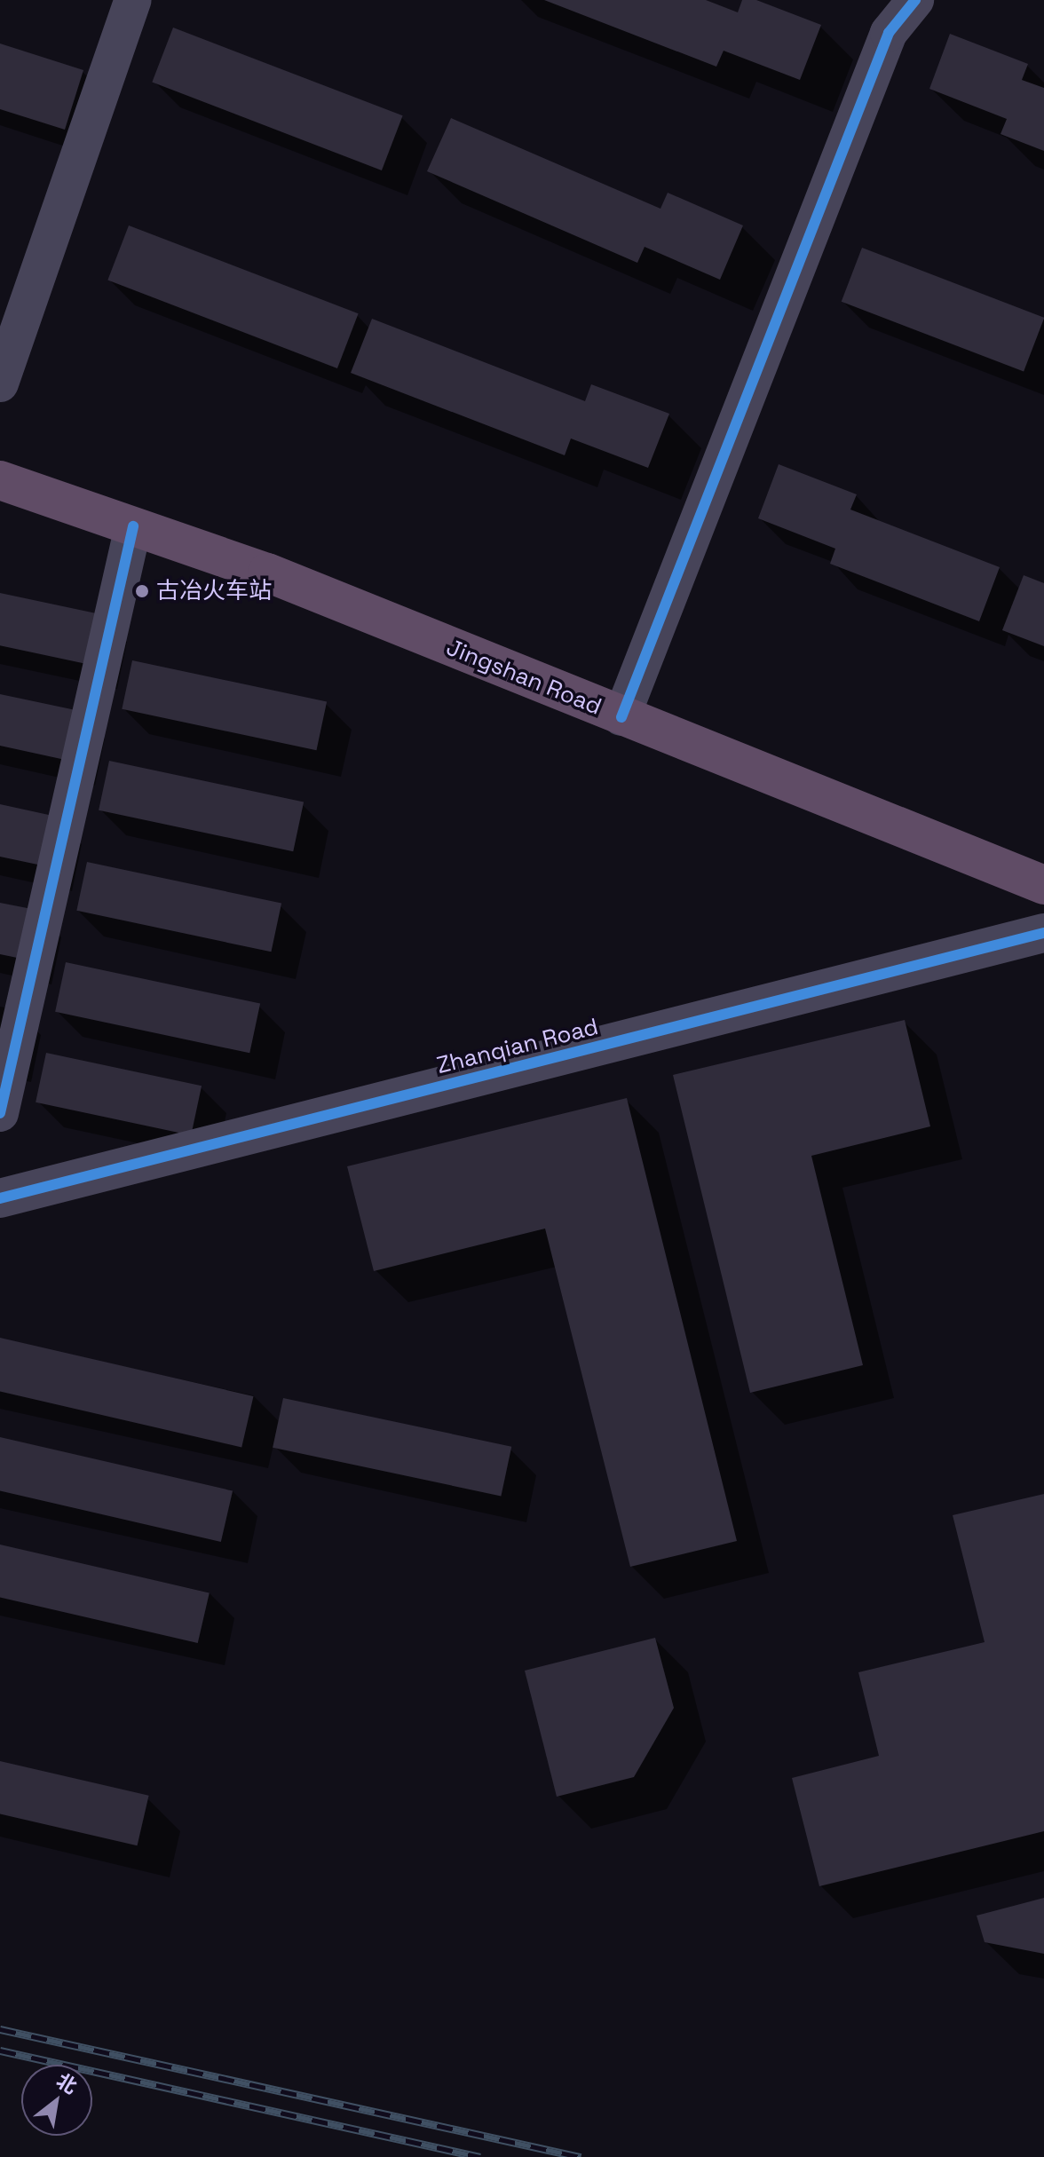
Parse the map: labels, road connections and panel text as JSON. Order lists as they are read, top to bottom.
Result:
{
  "streets": {
    "highway": ["Jingshan Road"],
    "street": ["Zhanqian Road"]
  },
  "places": ["古冶火车站"],
  "north": "top right"
}
